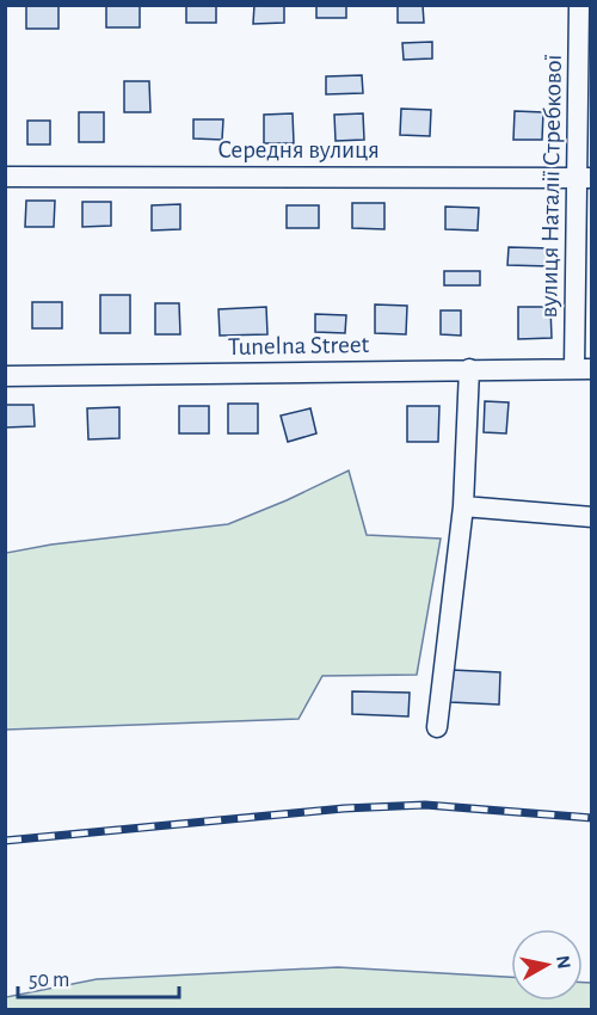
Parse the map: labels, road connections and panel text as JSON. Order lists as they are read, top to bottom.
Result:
{
  "streets": {
    "street": ["Середня вулиця", "вулиця Наталії Стребкової", "Tunelna Street"]
  },
  "crossings": [
    ["Середня вулиця", "вулиця Наталії Стребкової"],
    ["вулиця Наталії Стребкової", "Tunelna Street"]
  ],
  "scale_bar": "50 m",
  "north": "right"
}
